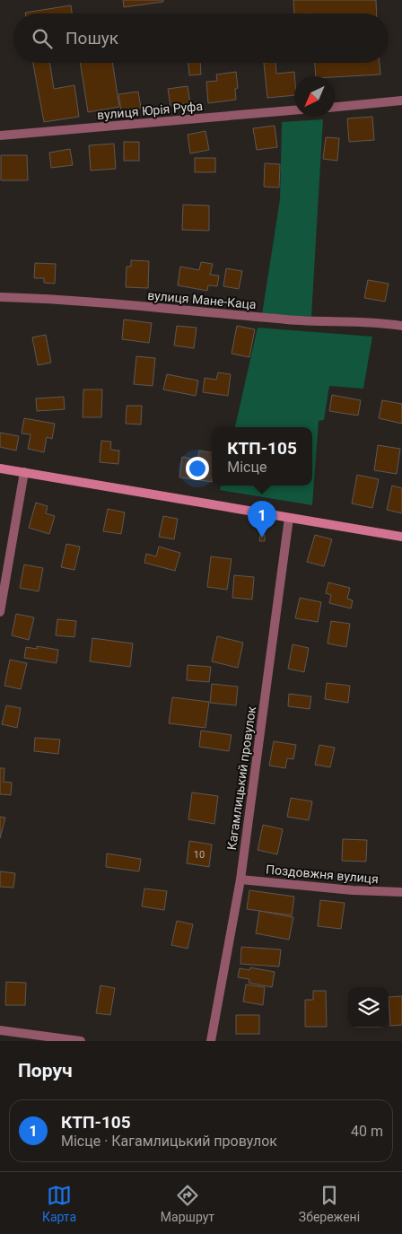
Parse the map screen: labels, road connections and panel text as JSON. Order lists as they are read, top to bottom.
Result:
{
  "streets": {
    "street": [
      "вулиця Юрія Руфа",
      "вулиця Мане-Каца",
      "Кагамлицький провулок",
      "Поздовжня вулиця"
    ]
  },
  "crossings": [
    ["Кагамлицький провулок", "Поздовжня вулиця"]
  ],
  "house_numbers": ["10"],
  "north": "bottom left",
  "page": {
    "search": "Пошук",
    "popup": ["КТП-105", "Місце"],
    "pins": "1",
    "heading": "Поруч",
    "list": [
      {
        "mark": "1",
        "name": "КТП-105",
        "note": "Місце · Кагамлицький провулок",
        "value": "40 m"
      }
    ],
    "nav": ["Карта", "Маршрут", "Збережені"]
  }
}
